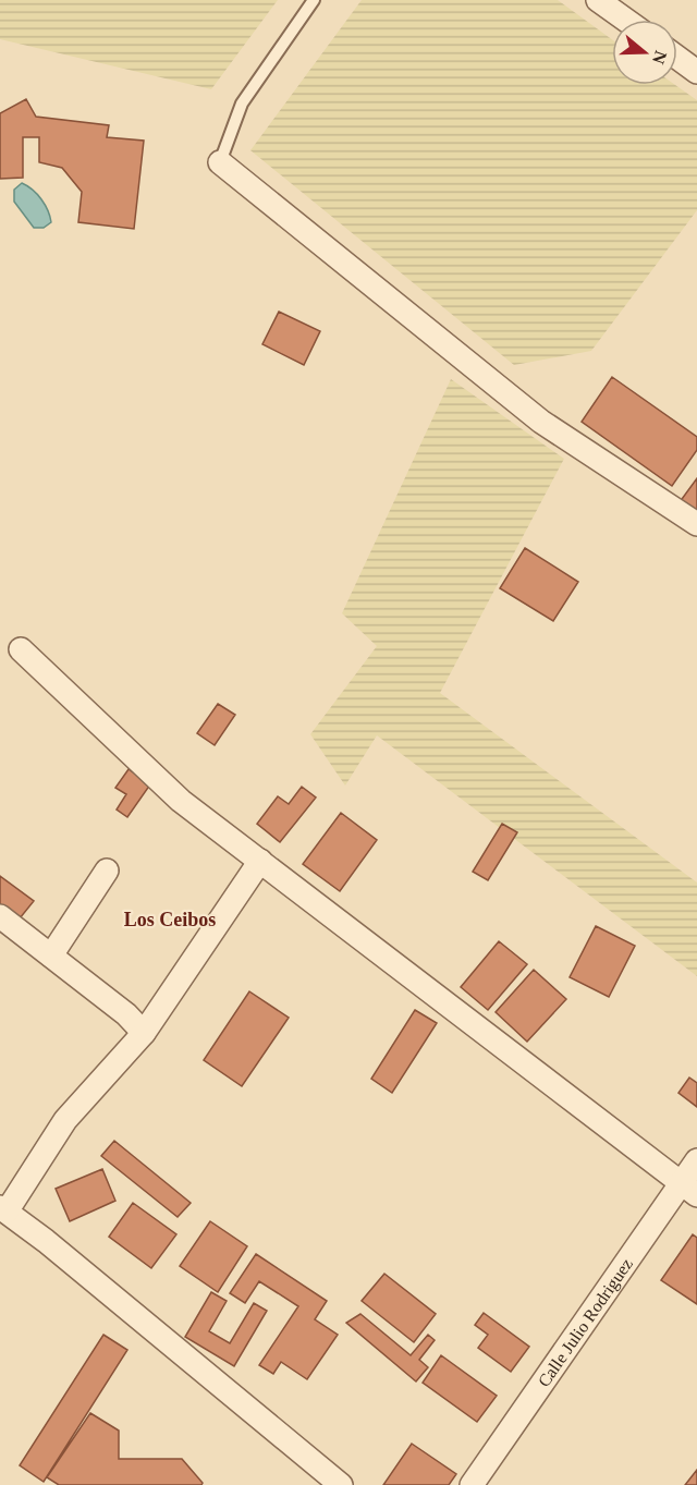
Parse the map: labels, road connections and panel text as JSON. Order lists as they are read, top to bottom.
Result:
{
  "streets": {
    "street": ["Calle Julio Rodriguez"]
  },
  "districts": ["Los Ceibos"],
  "north": "right"
}
